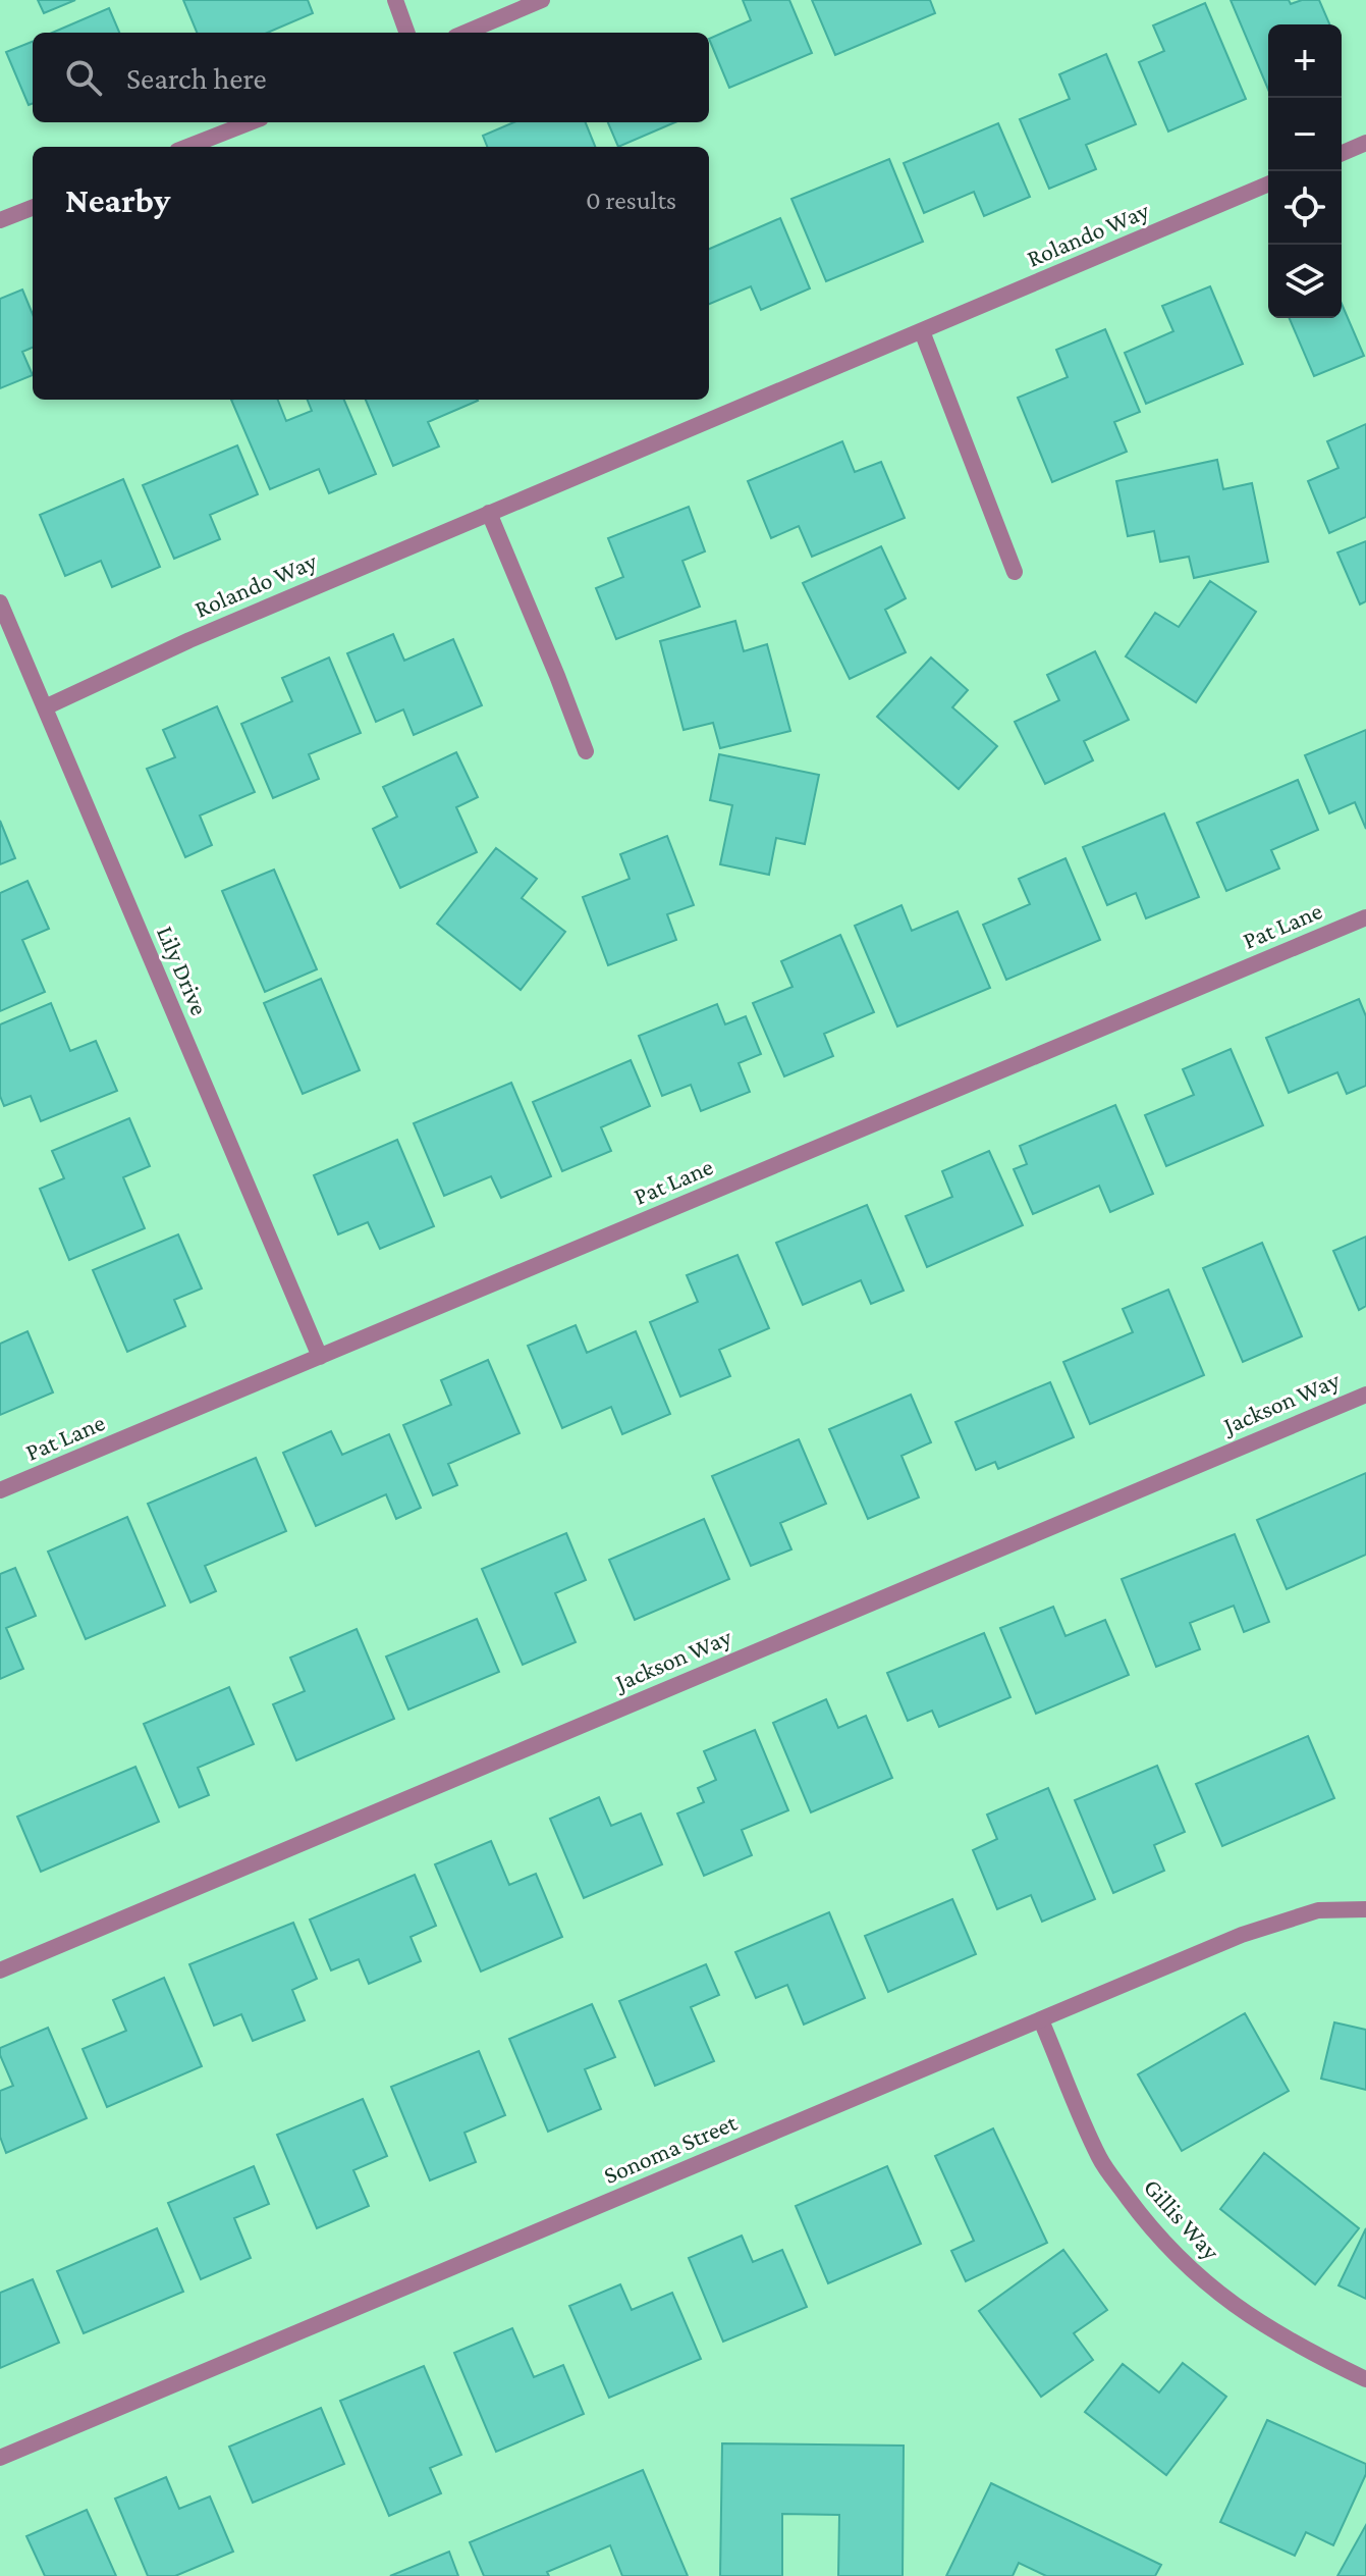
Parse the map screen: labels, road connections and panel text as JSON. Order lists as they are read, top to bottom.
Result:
{
  "streets": {
    "street": [
      "Rolando Way",
      "Pat Lane",
      "Lily Drive",
      "Jackson Way",
      "Sonoma Street",
      "Gillis Way"
    ]
  },
  "crossings": [
    ["Rolando Way", "Lily Drive"],
    ["Pat Lane", "Lily Drive"],
    ["Sonoma Street", "Gillis Way"]
  ],
  "page": {
    "map_buttons": ["+", "−"],
    "search": "Search here",
    "heading": ["Nearby", "0 results"]
  }
}
